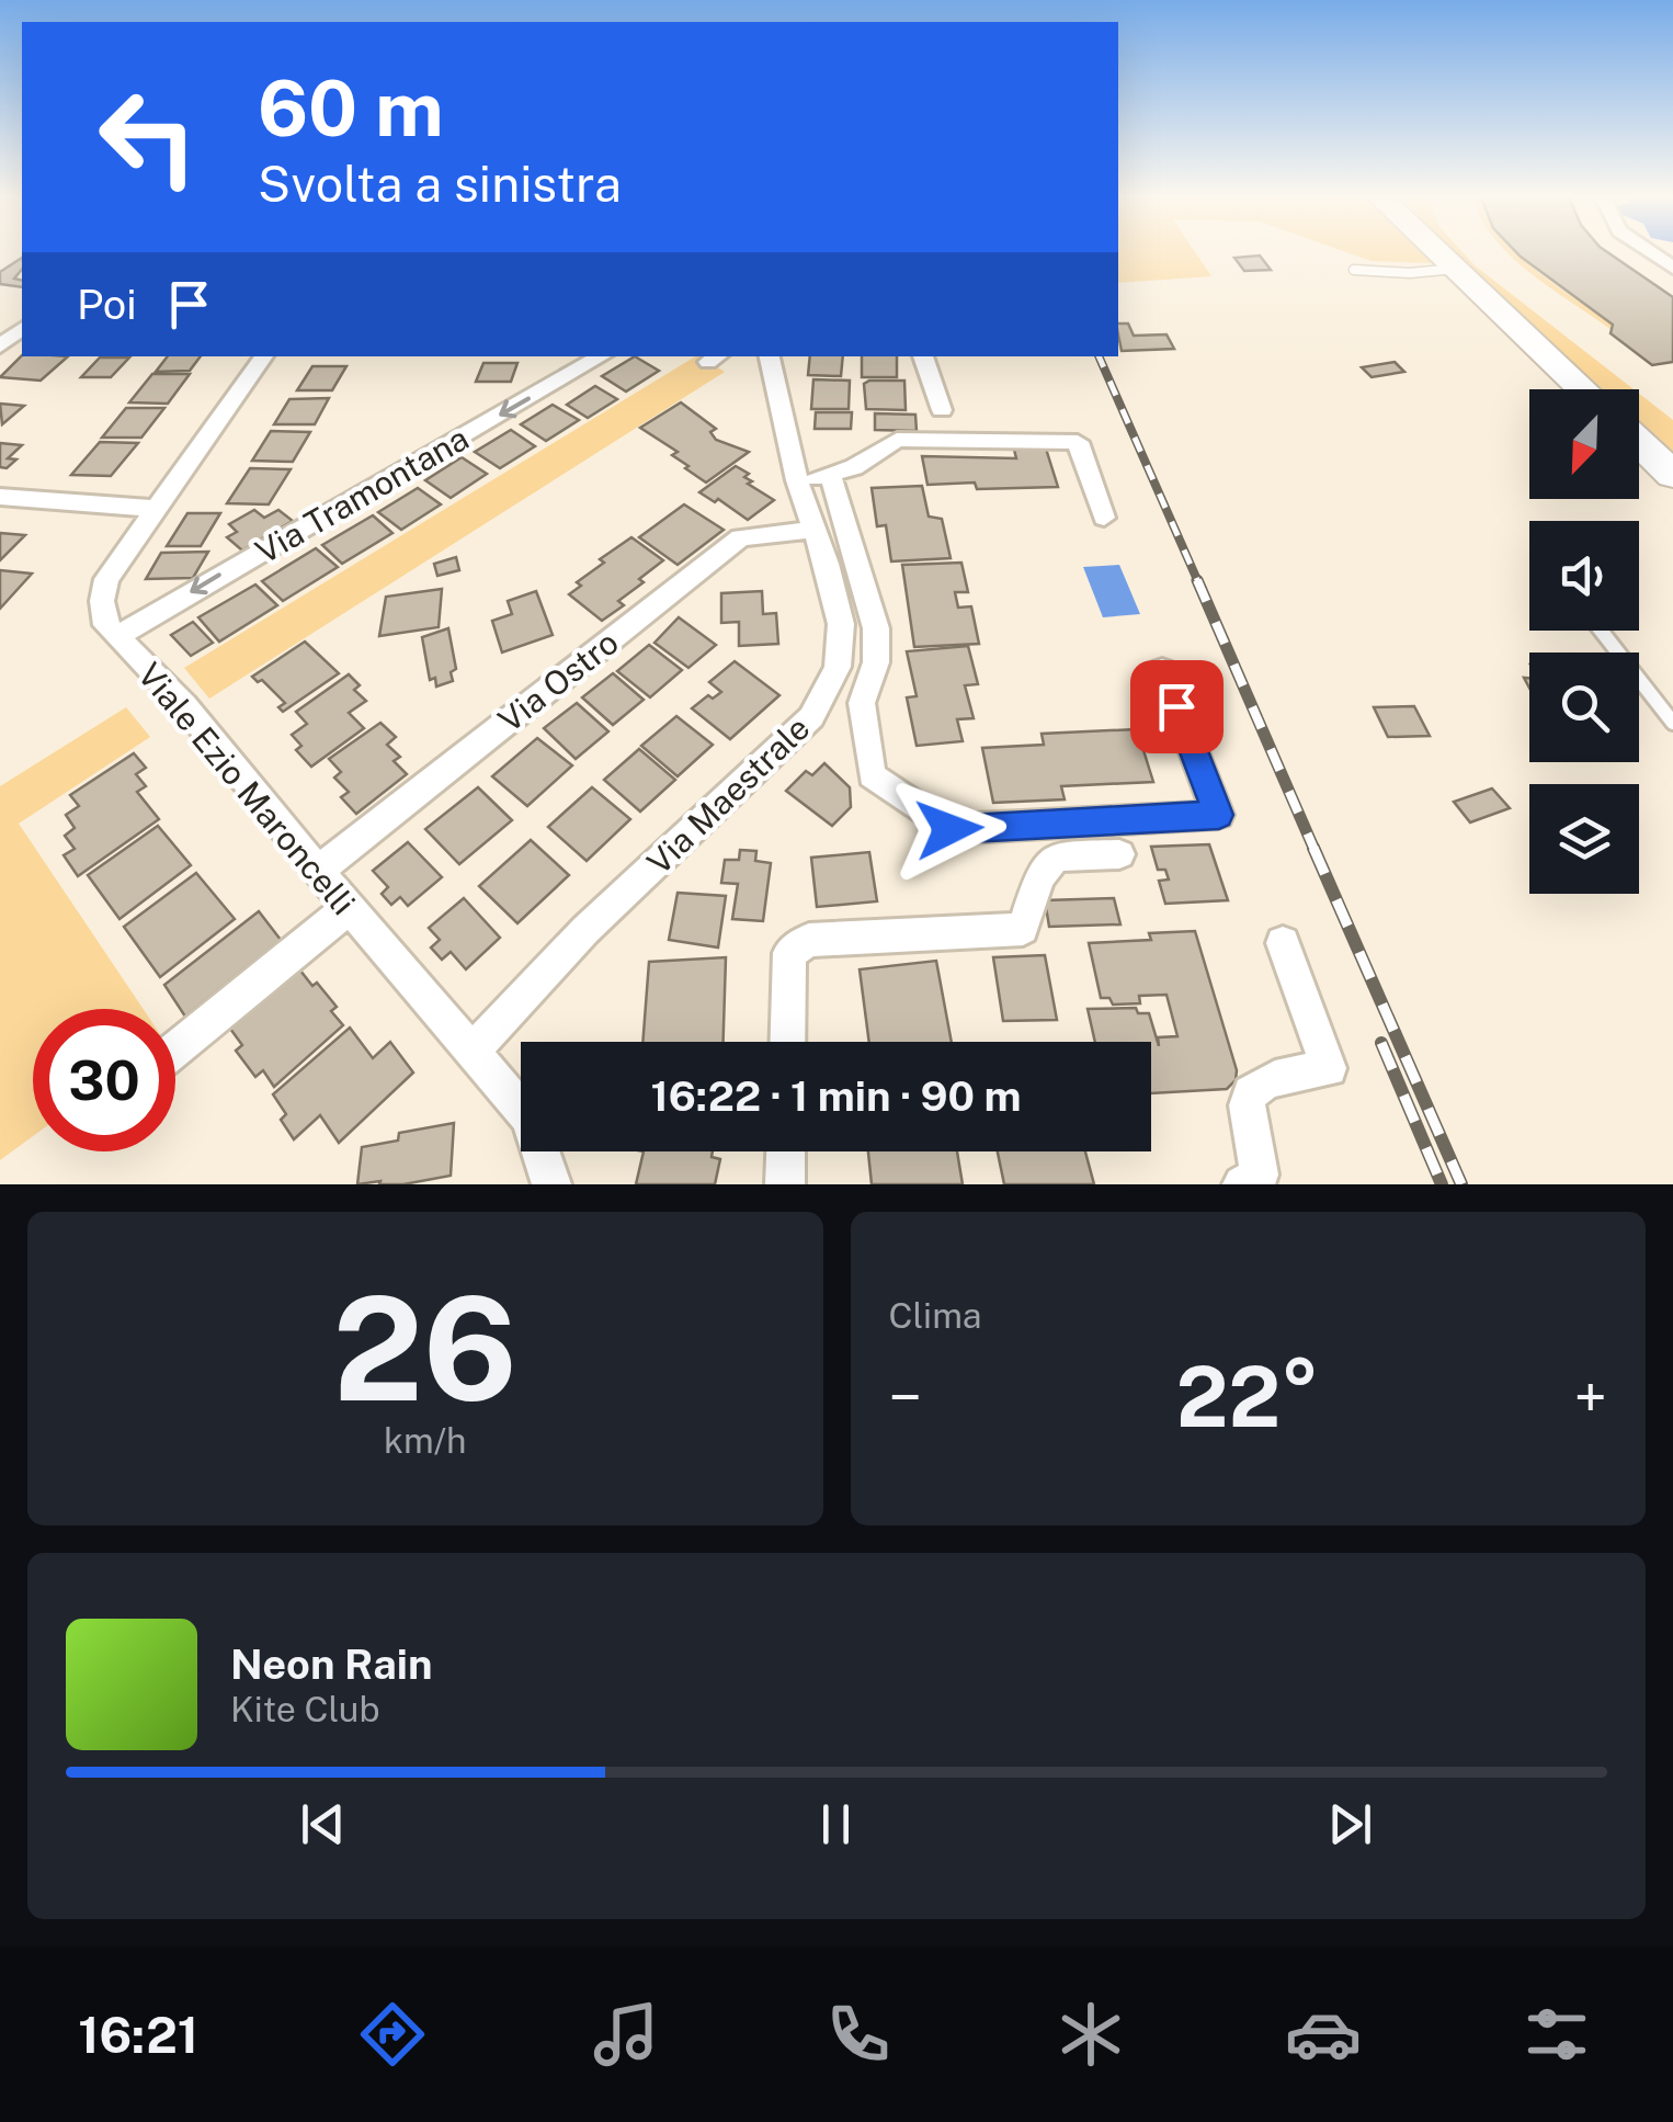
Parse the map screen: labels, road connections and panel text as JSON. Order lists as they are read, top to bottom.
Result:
{
  "streets": {
    "street": [
      "Via Tramontana",
      "Via Ostro",
      "Viale Ezio Maroncelli",
      "Via Maestrale"
    ]
  },
  "crossings": [
    ["Via Tramontana", "Viale Ezio Maroncelli"],
    ["Via Ostro", "Viale Ezio Maroncelli"],
    ["Via Ostro", "Via Maestrale"],
    ["Viale Ezio Maroncelli", "Via Maestrale"]
  ],
  "one_way": ["Via Tramontana"],
  "north": "bottom left",
  "page": {
    "turn": ["60 m", "Svolta a sinistra"],
    "then": "Poi",
    "limit": "30",
    "trip": "16:22 · 1 min · 90 m",
    "tile": [
      ["26", "km/h"],
      "Clima"
    ],
    "heat": ["−", "22°", "+"],
    "song": ["Neon Rain", "Kite Club"],
    "tabs": "16:21"
  }
}
